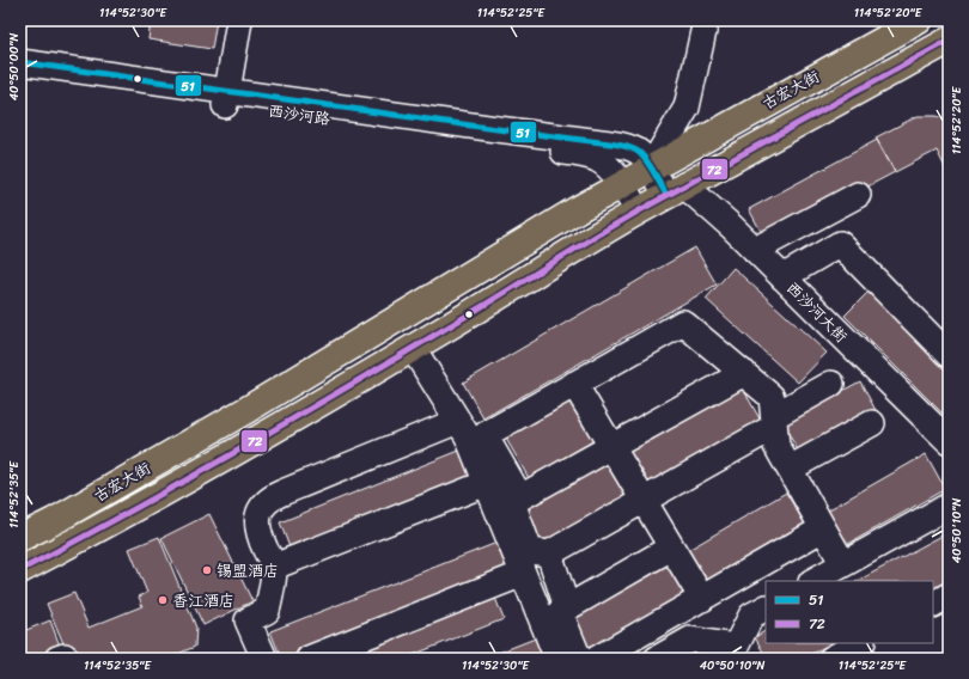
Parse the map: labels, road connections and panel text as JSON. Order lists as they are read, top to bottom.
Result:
{
  "streets": {
    "main road": ["古宏大街"],
    "street": ["西沙河路", "西沙河大街"]
  },
  "crossings": [
    ["古宏大街", "西沙河路"],
    ["古宏大街", "西沙河大街"],
    ["西沙河路", "西沙河大街"]
  ],
  "places": ["锡盟酒店", "香江酒店"],
  "lines": ["transit line 72", "transit line 51"],
  "legend": ["51", "72"],
  "coordinates": [
    "114°52'30\"E",
    "114°52'25\"E",
    "114°52'20\"E",
    "40°50'00\"N",
    "114°52'35\"E",
    "40°50'10\"N"
  ]
}
